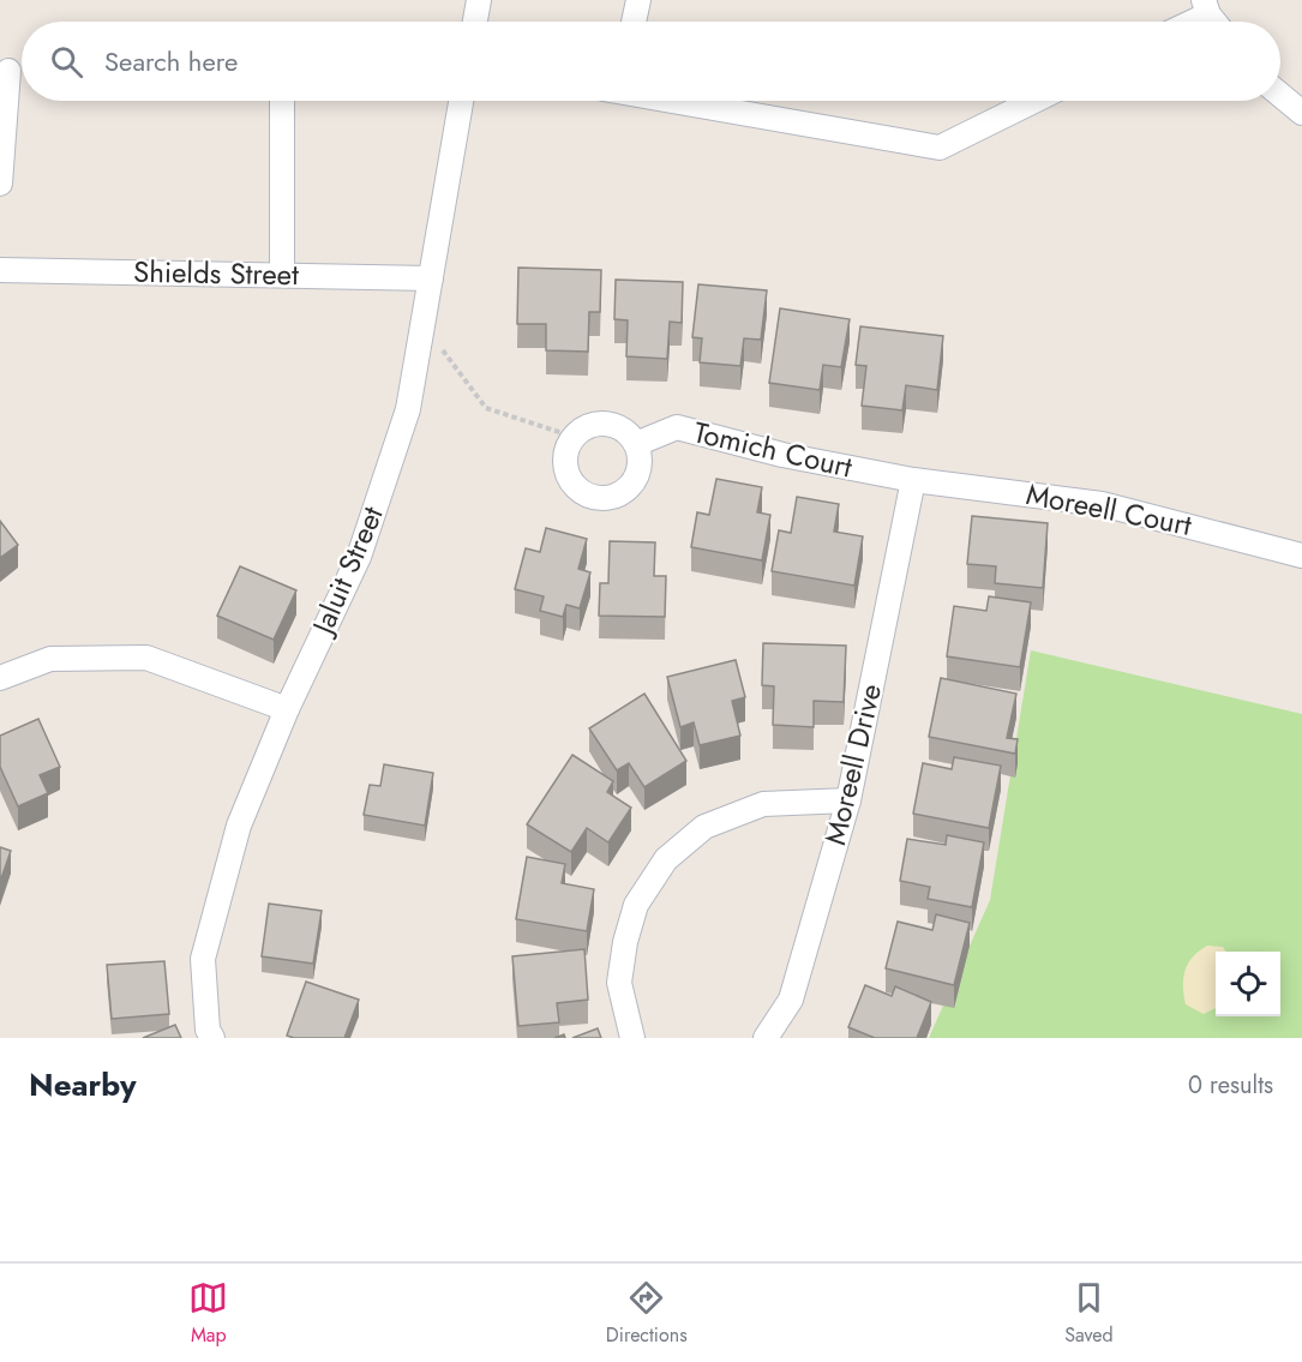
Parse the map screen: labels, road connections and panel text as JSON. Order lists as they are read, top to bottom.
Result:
{
  "streets": {
    "street": [
      "Shields Street",
      "Tomich Court",
      "Moreell Court",
      "Jaluit Street",
      "Moreell Drive"
    ]
  },
  "crossings": [
    ["Shields Street", "Jaluit Street"],
    ["Tomich Court", "Moreell Court"],
    ["Tomich Court", "Moreell Drive"],
    ["Moreell Court", "Moreell Drive"]
  ],
  "page": {
    "search": "Search here",
    "heading": ["Nearby", "0 results"],
    "nav": ["Map", "Directions", "Saved"]
  }
}
